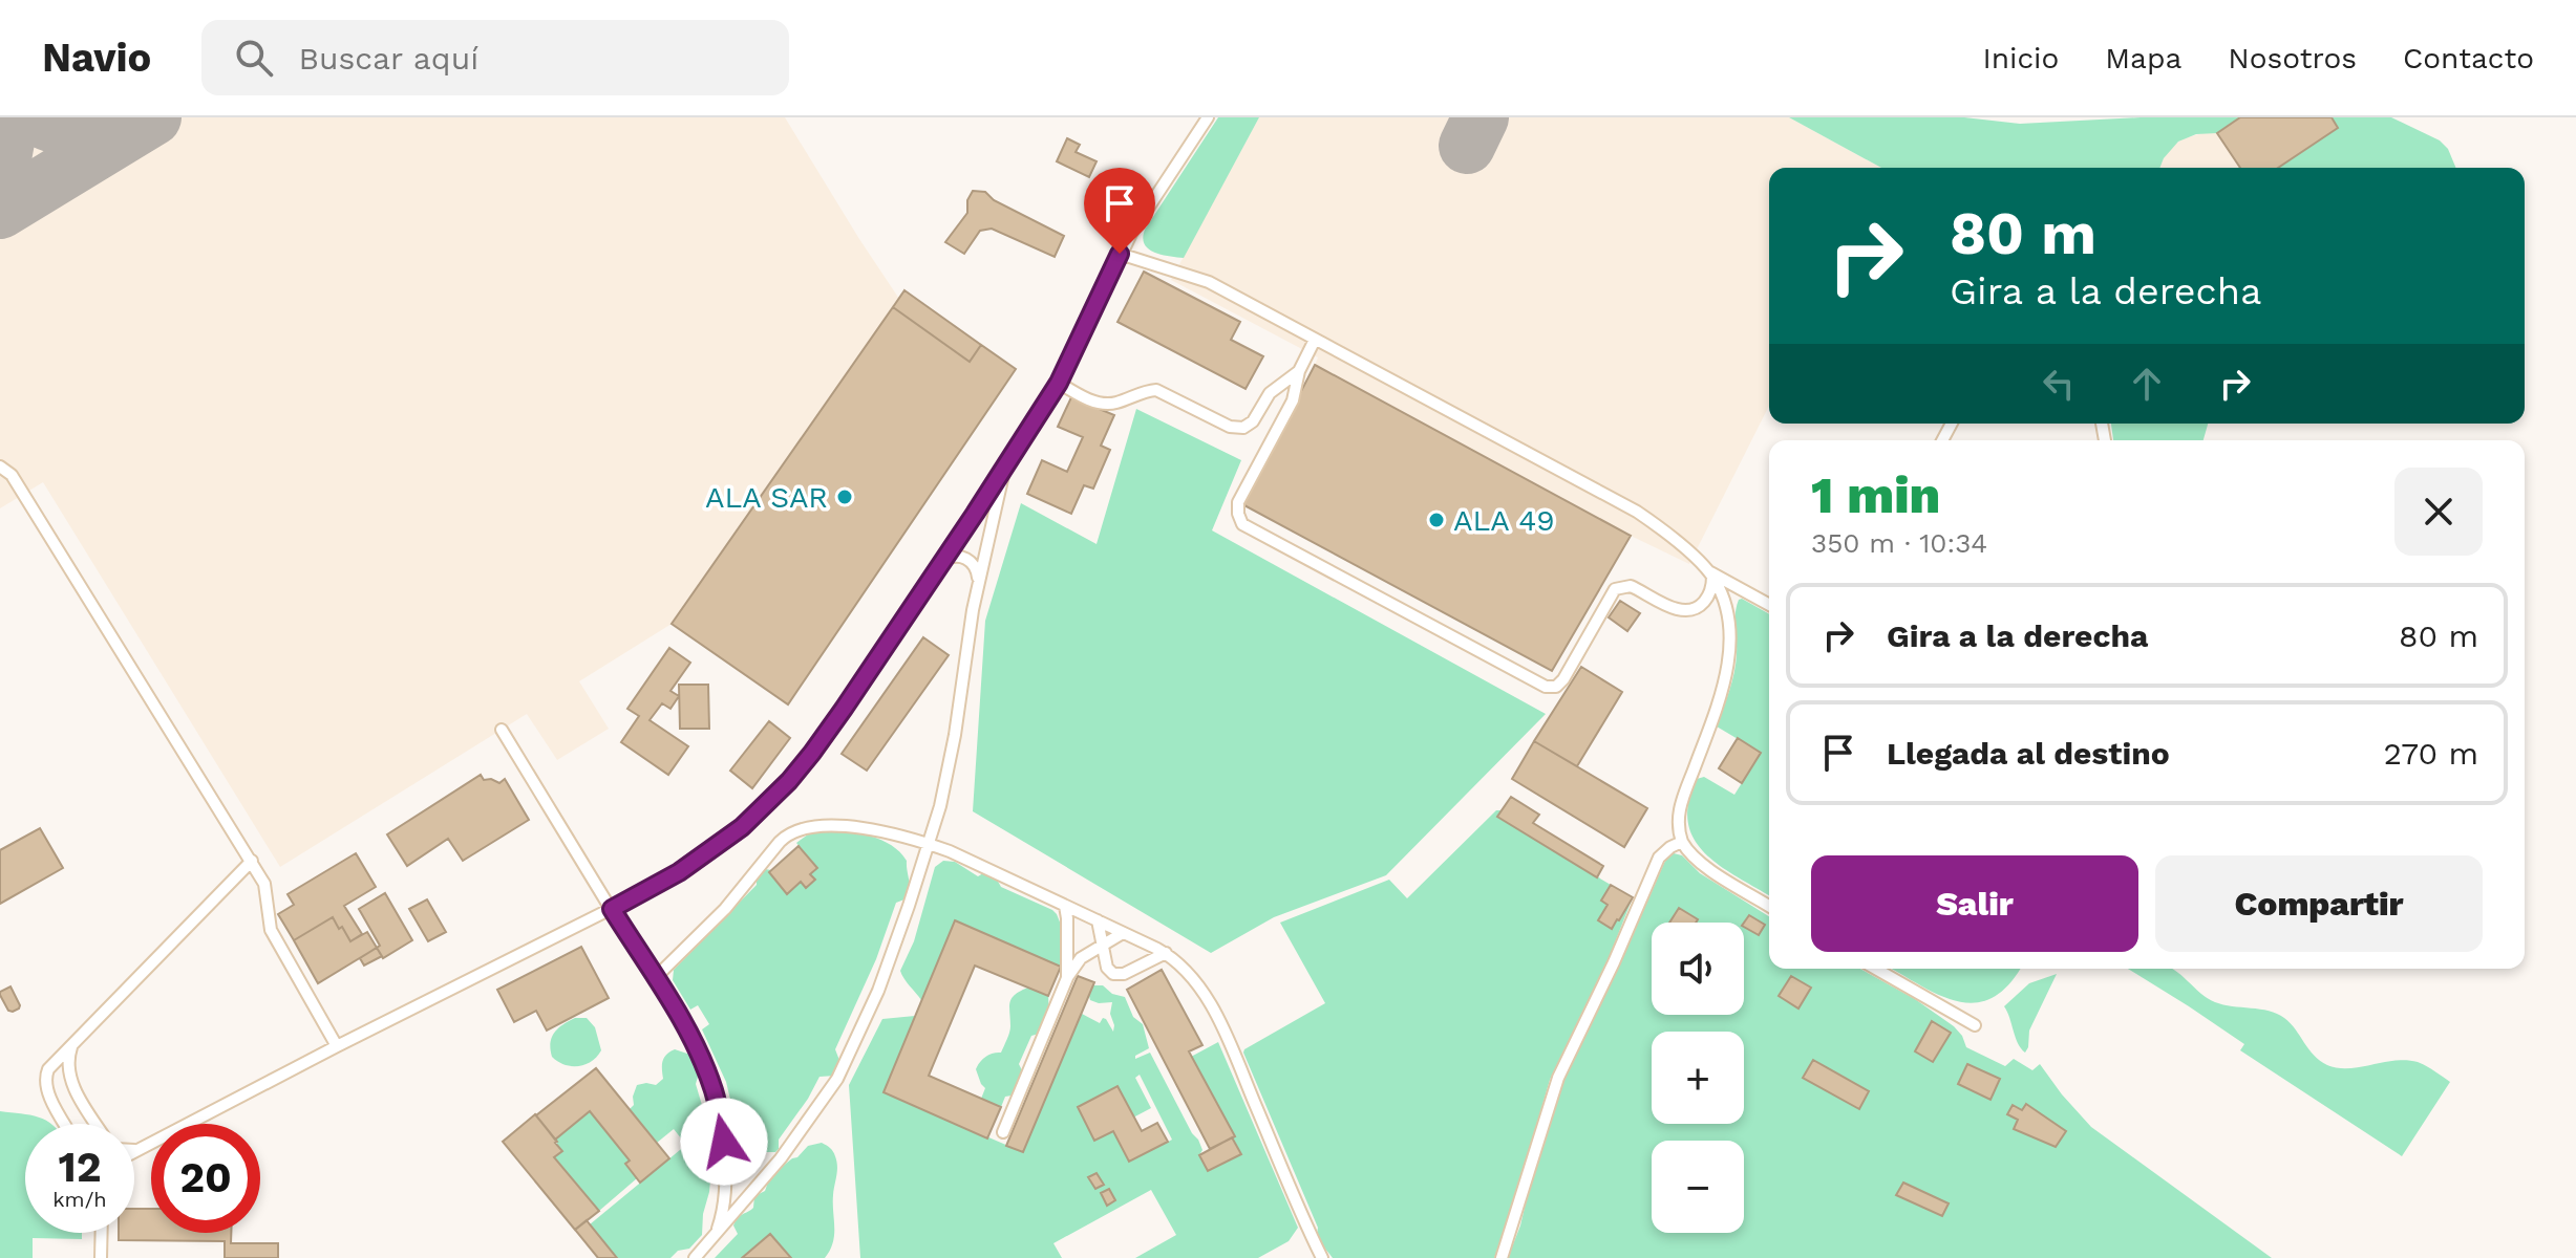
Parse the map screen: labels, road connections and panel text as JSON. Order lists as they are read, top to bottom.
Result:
{
  "places": ["ALA SAR", "ALA 49"],
  "page": {
    "header": "Navio",
    "search": "Buscar aquí",
    "nav": [
      "Inicio",
      "Mapa",
      "Nosotros",
      "Contacto"
    ],
    "turn": ["80 m", "Gira a la derecha"],
    "heading": ["1 min", "350 m · 10:34"],
    "list": [
      {
        "name": "Gira a la derecha",
        "value": "80 m"
      },
      {
        "name": "Llegada al destino",
        "value": "270 m"
      }
    ],
    "buttons": ["Salir", "Compartir"],
    "map_buttons": ["+", "−"],
    "speed": "12 km/h",
    "limit": "20"
  }
}
